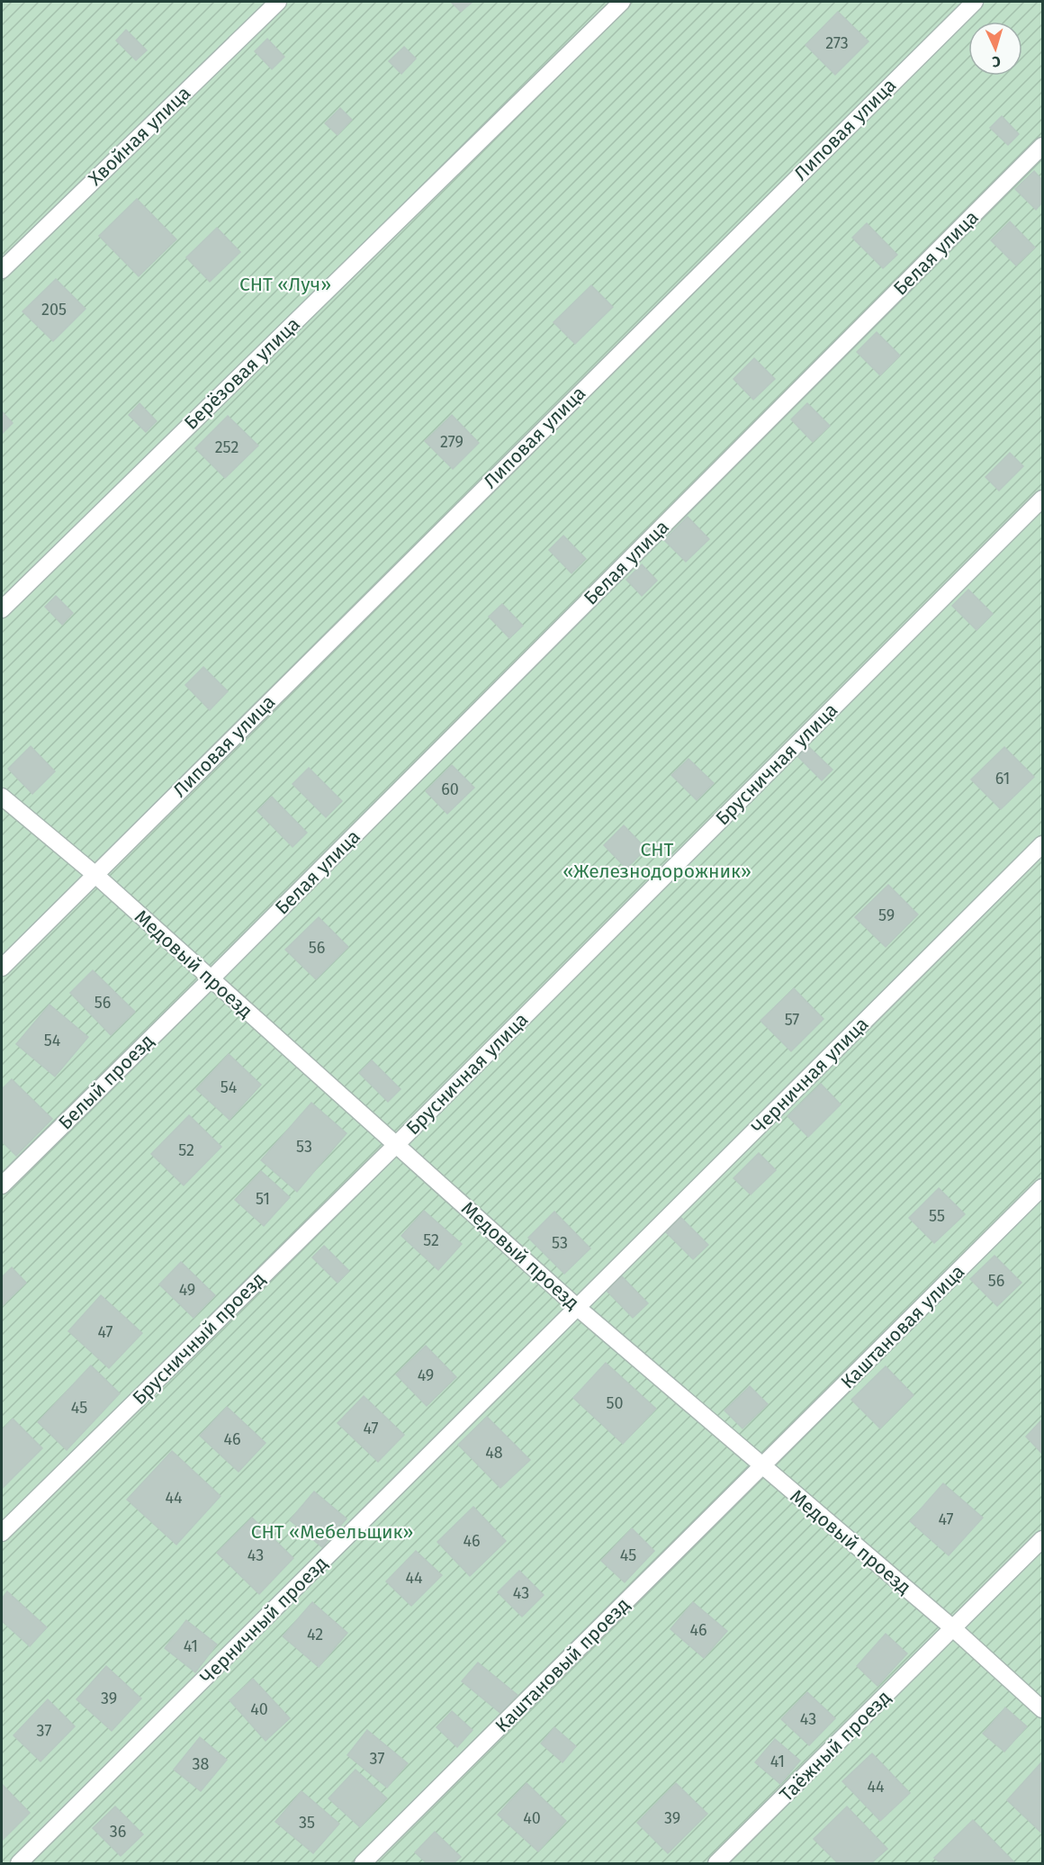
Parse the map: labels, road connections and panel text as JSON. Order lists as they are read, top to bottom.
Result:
{
  "streets": {
    "street": [
      "Липовая улица",
      "Хвойная улица",
      "Белая улица",
      "Берёзовая улица",
      "Брусничная улица",
      "Медовый проезд",
      "Черничная улица",
      "Белый проезд",
      "Каштановая улица",
      "Брусничный проезд",
      "Черничный проезд",
      "Каштановый проезд",
      "Таёжный проезд"
    ]
  },
  "crossings": [
    ["Липовая улица", "Медовый проезд"],
    ["Белая улица", "Медовый проезд"],
    ["Белая улица", "Белый проезд"],
    ["Брусничная улица", "Медовый проезд"],
    ["Брусничная улица", "Брусничный проезд"],
    ["Медовый проезд", "Черничная улица"],
    ["Медовый проезд", "Белый проезд"],
    ["Медовый проезд", "Каштановая улица"],
    ["Медовый проезд", "Брусничный проезд"],
    ["Медовый проезд", "Черничный проезд"],
    ["Медовый проезд", "Каштановый проезд"],
    ["Медовый проезд", "Таёжный проезд"],
    ["Черничная улица", "Черничный проезд"],
    ["Каштановая улица", "Каштановый проезд"]
  ],
  "parks": ["СНТ «Луч»", "СНТ «Железнодорожник»", "СНТ «Мебельщик»"],
  "house_numbers": [
    "273",
    "205",
    "279",
    "252",
    "61",
    "60",
    "59",
    "56",
    "56",
    "57",
    "54",
    "54",
    "53",
    "52",
    "51",
    "55",
    "52",
    "53",
    "56",
    "49",
    "47",
    "49",
    "50",
    "45",
    "47",
    "46",
    "48",
    "44",
    "47",
    "46",
    "43",
    "45",
    "44",
    "43",
    "46",
    "42",
    "41",
    "39",
    "40",
    "43",
    "37",
    "37",
    "41",
    "38",
    "44",
    "40",
    "39",
    "35",
    "36"
  ],
  "north": "bottom"
}
